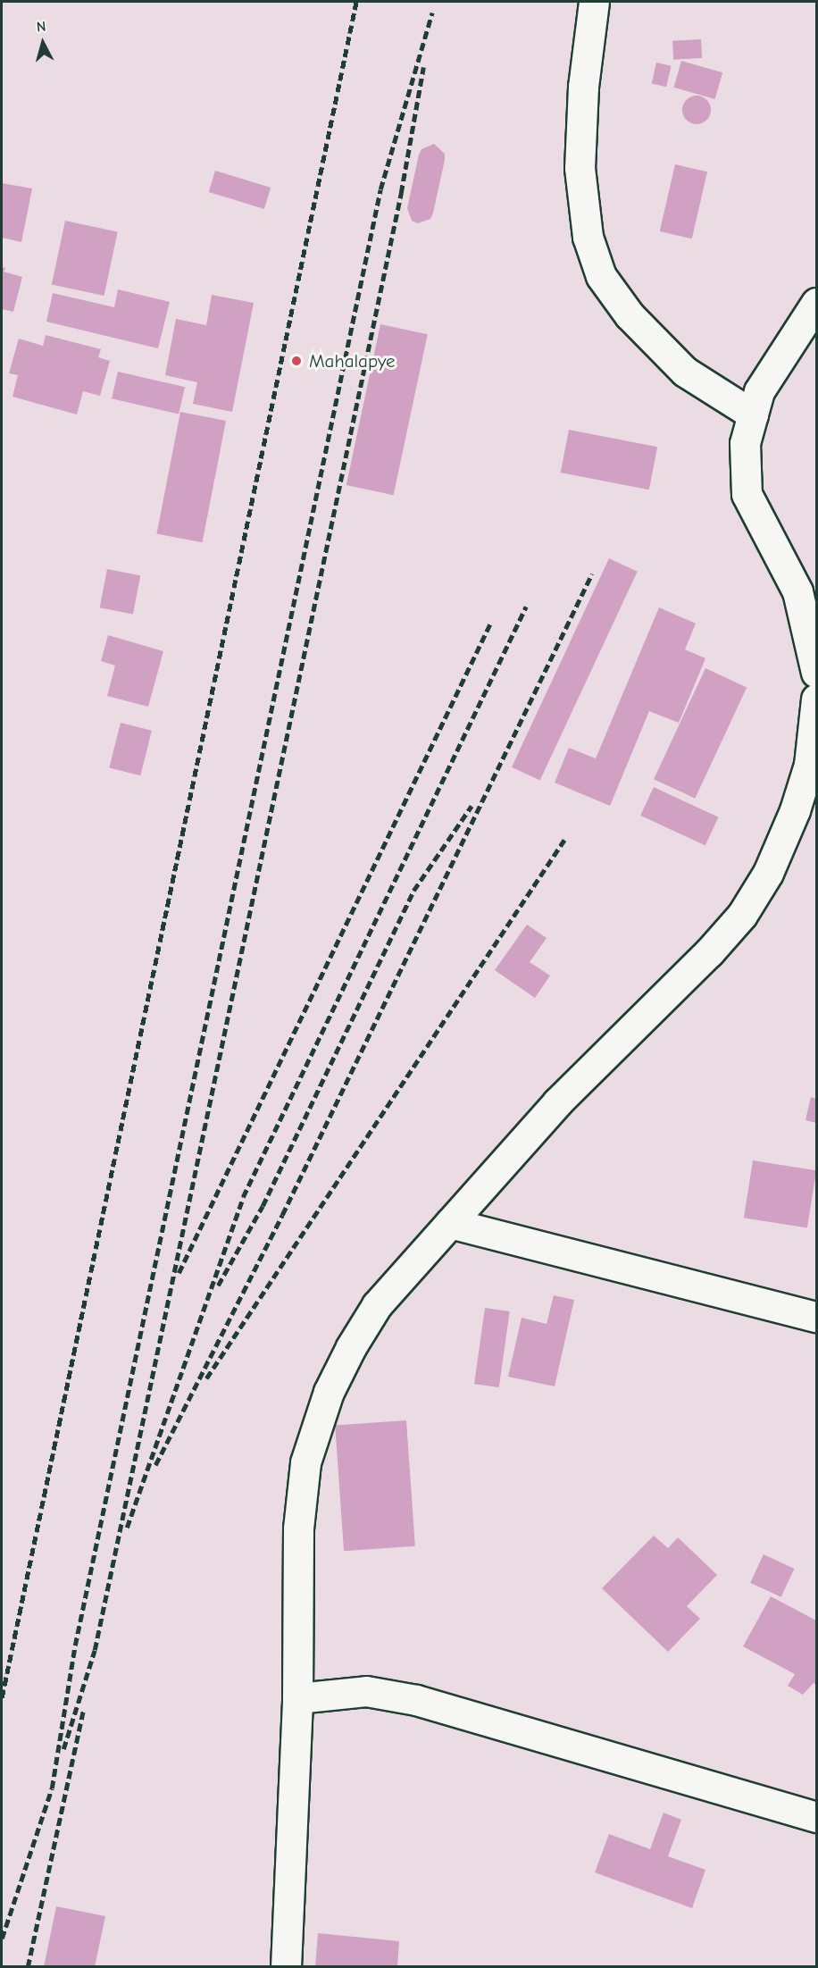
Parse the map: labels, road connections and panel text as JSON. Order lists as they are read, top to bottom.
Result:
{
  "places": ["Mahalapye"],
  "north": "top"
}
